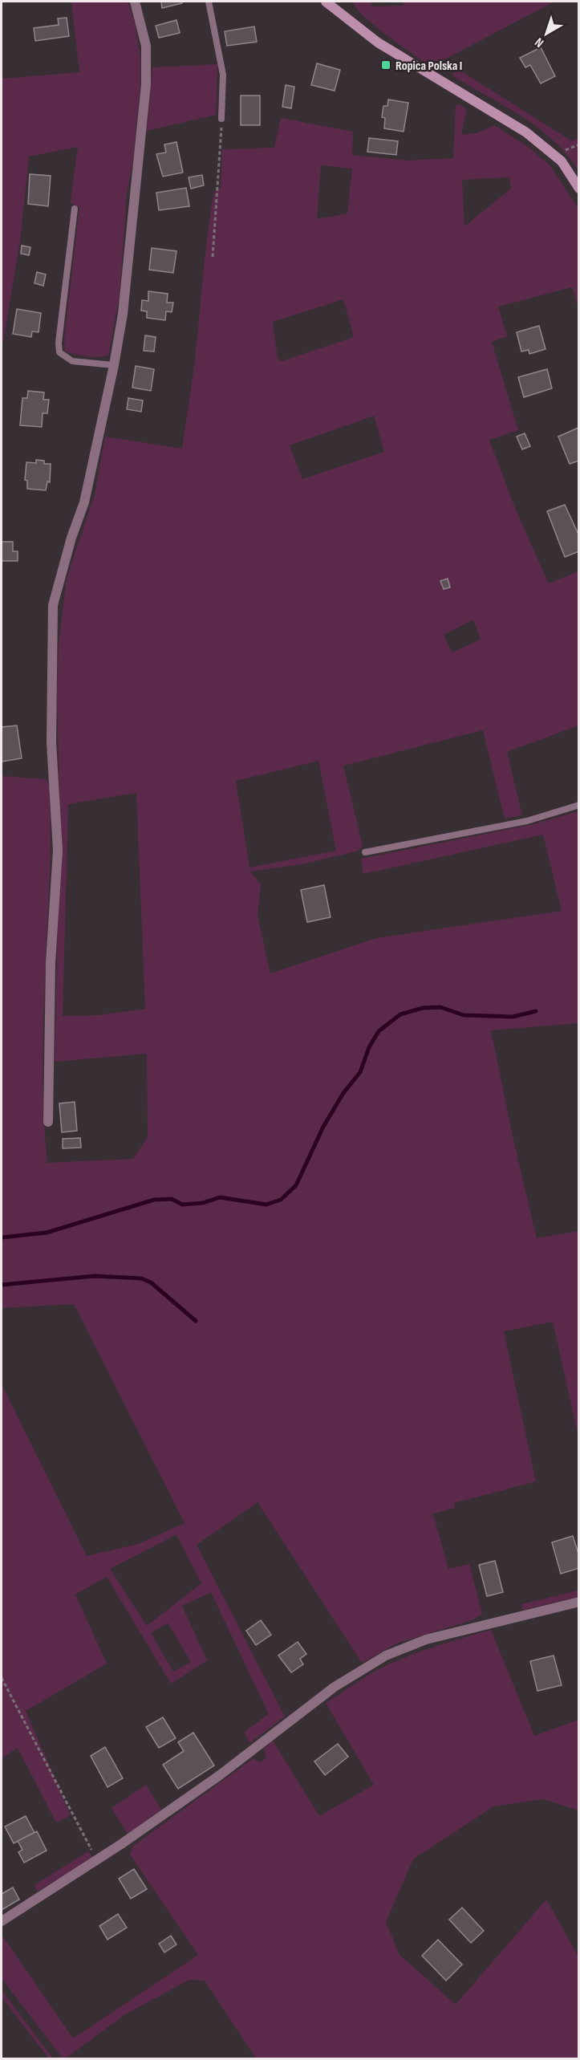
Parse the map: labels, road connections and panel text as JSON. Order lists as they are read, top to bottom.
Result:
{
  "places": {
    "transit": ["Ropica Polska I"]
  },
  "north": "bottom left"
}
